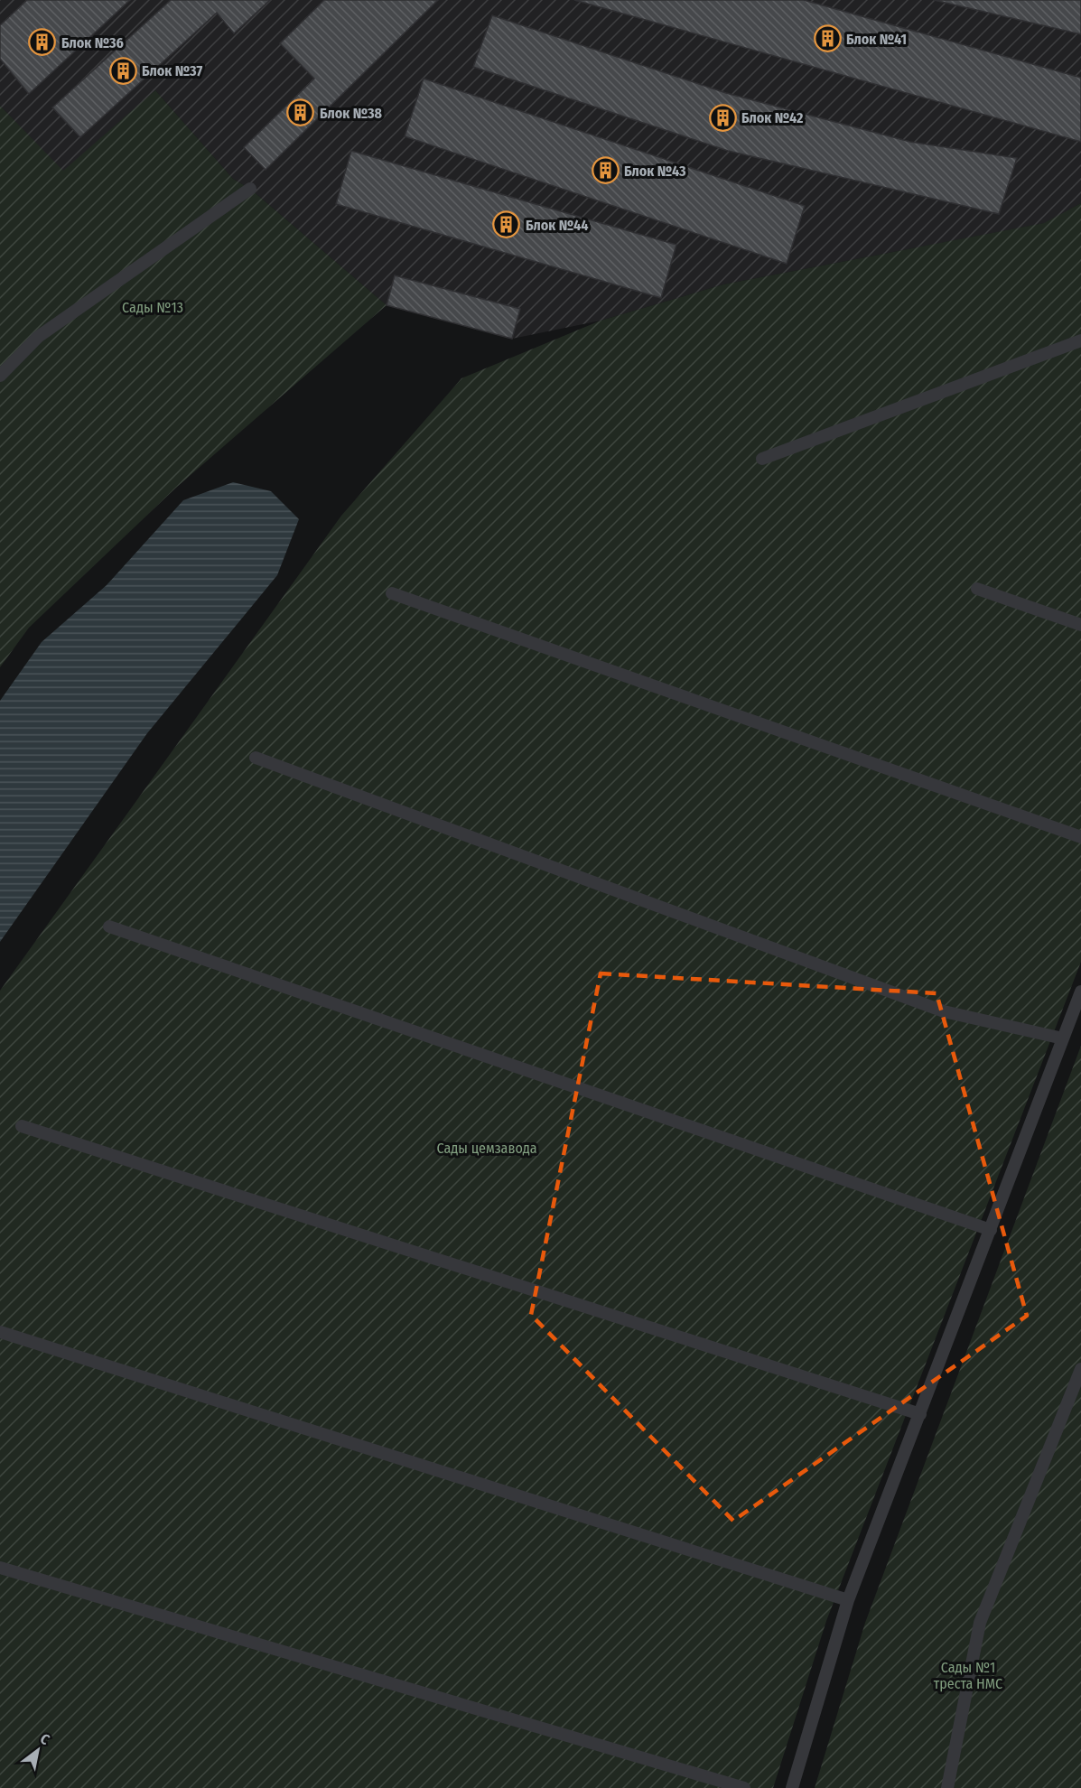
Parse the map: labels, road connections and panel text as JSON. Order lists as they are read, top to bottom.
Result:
{
  "parks": ["Сады №13", "Сады цемзавода", "Сады №1 треста НМС"],
  "places": {
    "building": [
      "Блок №41",
      "Блок №36",
      "Блок №37",
      "Блок №38",
      "Блок №42",
      "Блок №43",
      "Блок №44"
    ]
  },
  "north": "top right"
}
